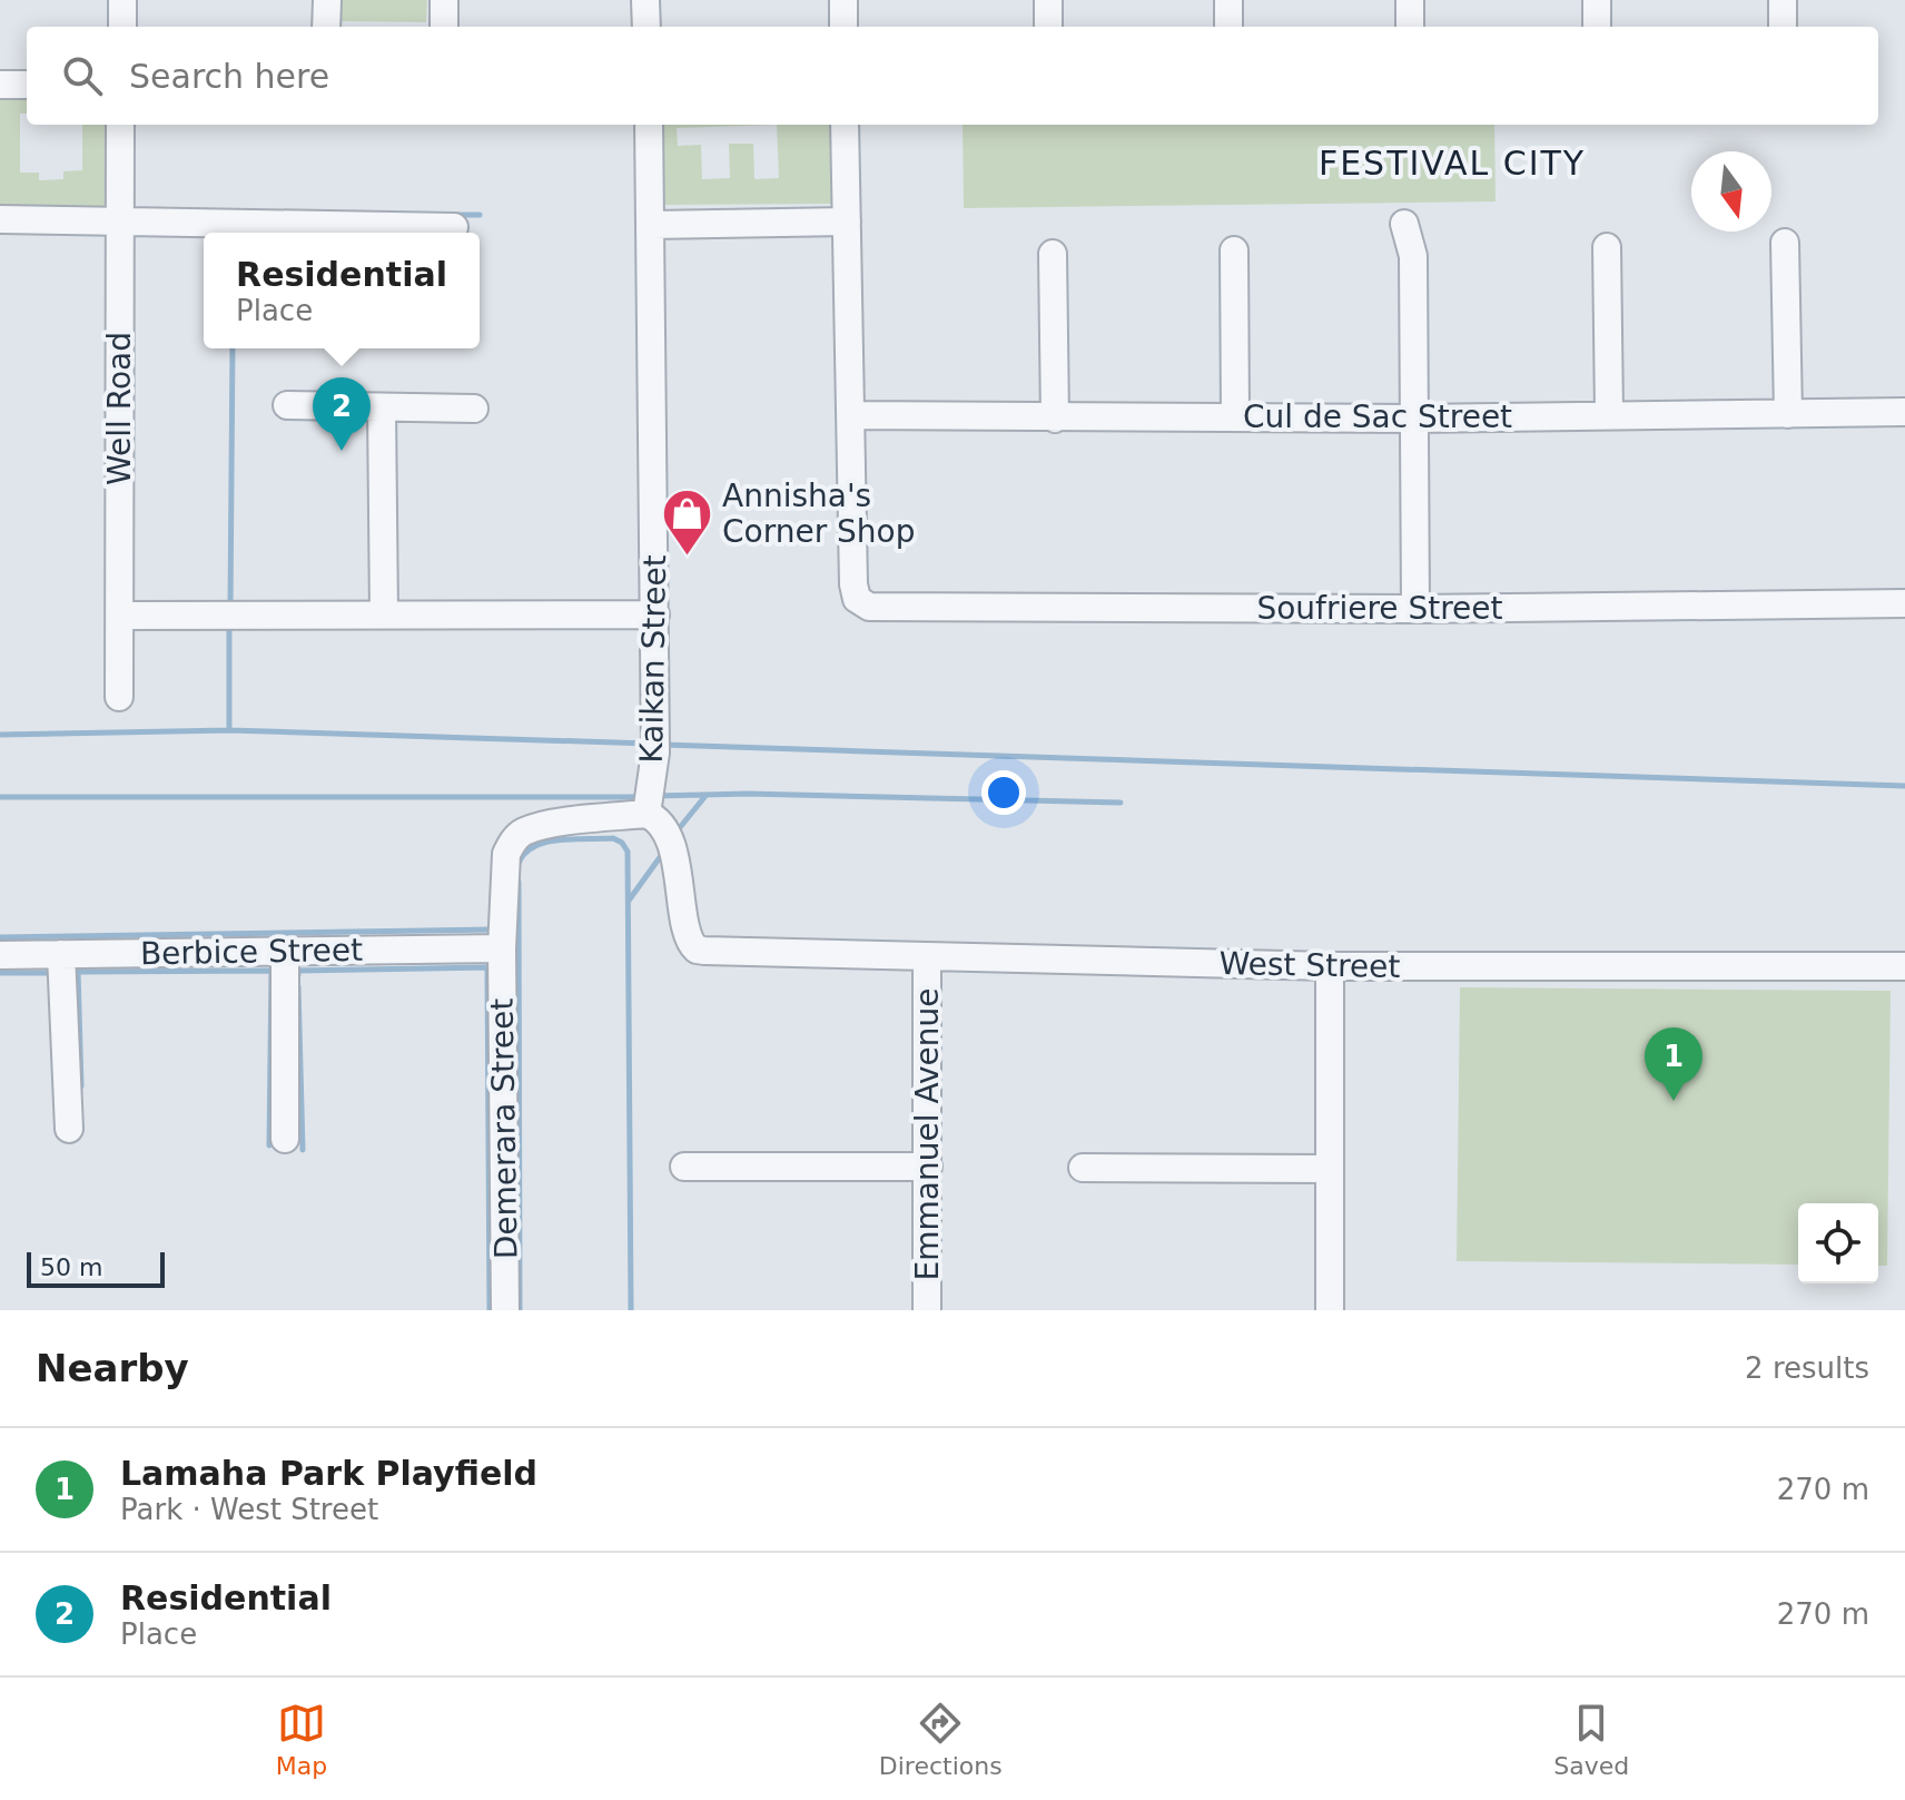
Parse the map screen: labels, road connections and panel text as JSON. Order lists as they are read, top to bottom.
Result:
{
  "streets": {
    "street": [
      "Well Road",
      "Cul de Sac Street",
      "Soufriere Street",
      "Kaikan Street",
      "Berbice Street",
      "West Street",
      "Demerara Street",
      "Emmanuel Avenue"
    ]
  },
  "crossings": [
    ["Cul de Sac Street", "Soufriere Street"],
    ["Kaikan Street", "West Street"],
    ["Kaikan Street", "Demerara Street"],
    ["Berbice Street", "Demerara Street"],
    ["West Street", "Emmanuel Avenue"]
  ],
  "districts": ["FESTIVAL CITY"],
  "places": {
    "shop": ["Annisha's Corner Shop"]
  },
  "scale_bar": "50 m",
  "north": "bottom",
  "page": {
    "search": "Search here",
    "popup": ["Residential", "Place"],
    "pins": ["2", "1"],
    "scale": "50 m",
    "heading": ["Nearby", "2 results"],
    "list": [
      {
        "mark": "1",
        "name": "Lamaha Park Playfield",
        "note": "Park · West Street",
        "value": "270 m"
      },
      {
        "mark": "2",
        "name": "Residential",
        "note": "Place",
        "value": "270 m"
      }
    ],
    "nav": ["Map", "Directions", "Saved"]
  }
}
